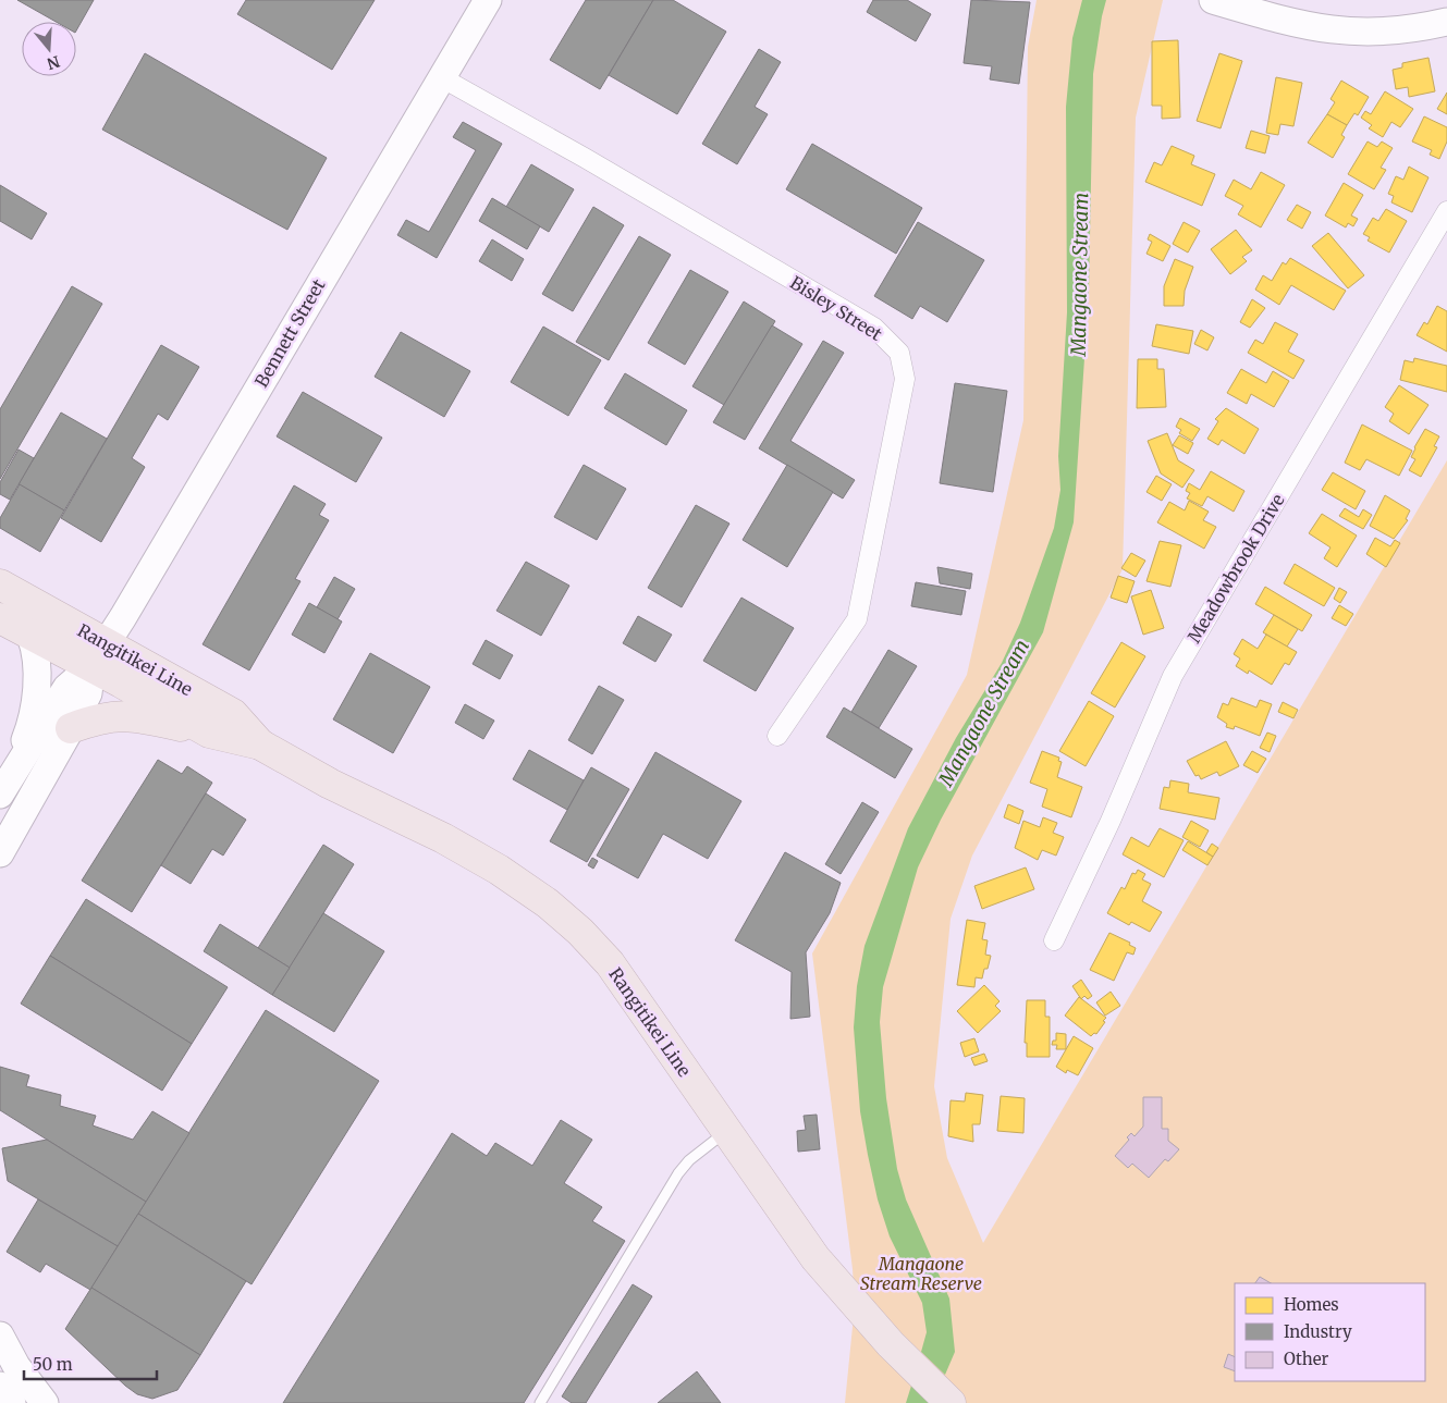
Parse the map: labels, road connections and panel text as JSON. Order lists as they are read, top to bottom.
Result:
{
  "streets": {
    "highway": ["Rangitikei Line"],
    "street": ["Bisley Street", "Bennett Street", "Meadowbrook Drive"]
  },
  "crossings": [
    ["Bisley Street", "Bennett Street"],
    ["Bennett Street", "Rangitikei Line"]
  ],
  "water": ["Mangaone Stream"],
  "parks": ["Mangaone Stream Reserve"],
  "legend": ["Homes", "Industry", "Other"],
  "scale_bar": "50 m",
  "north": "bottom"
}
